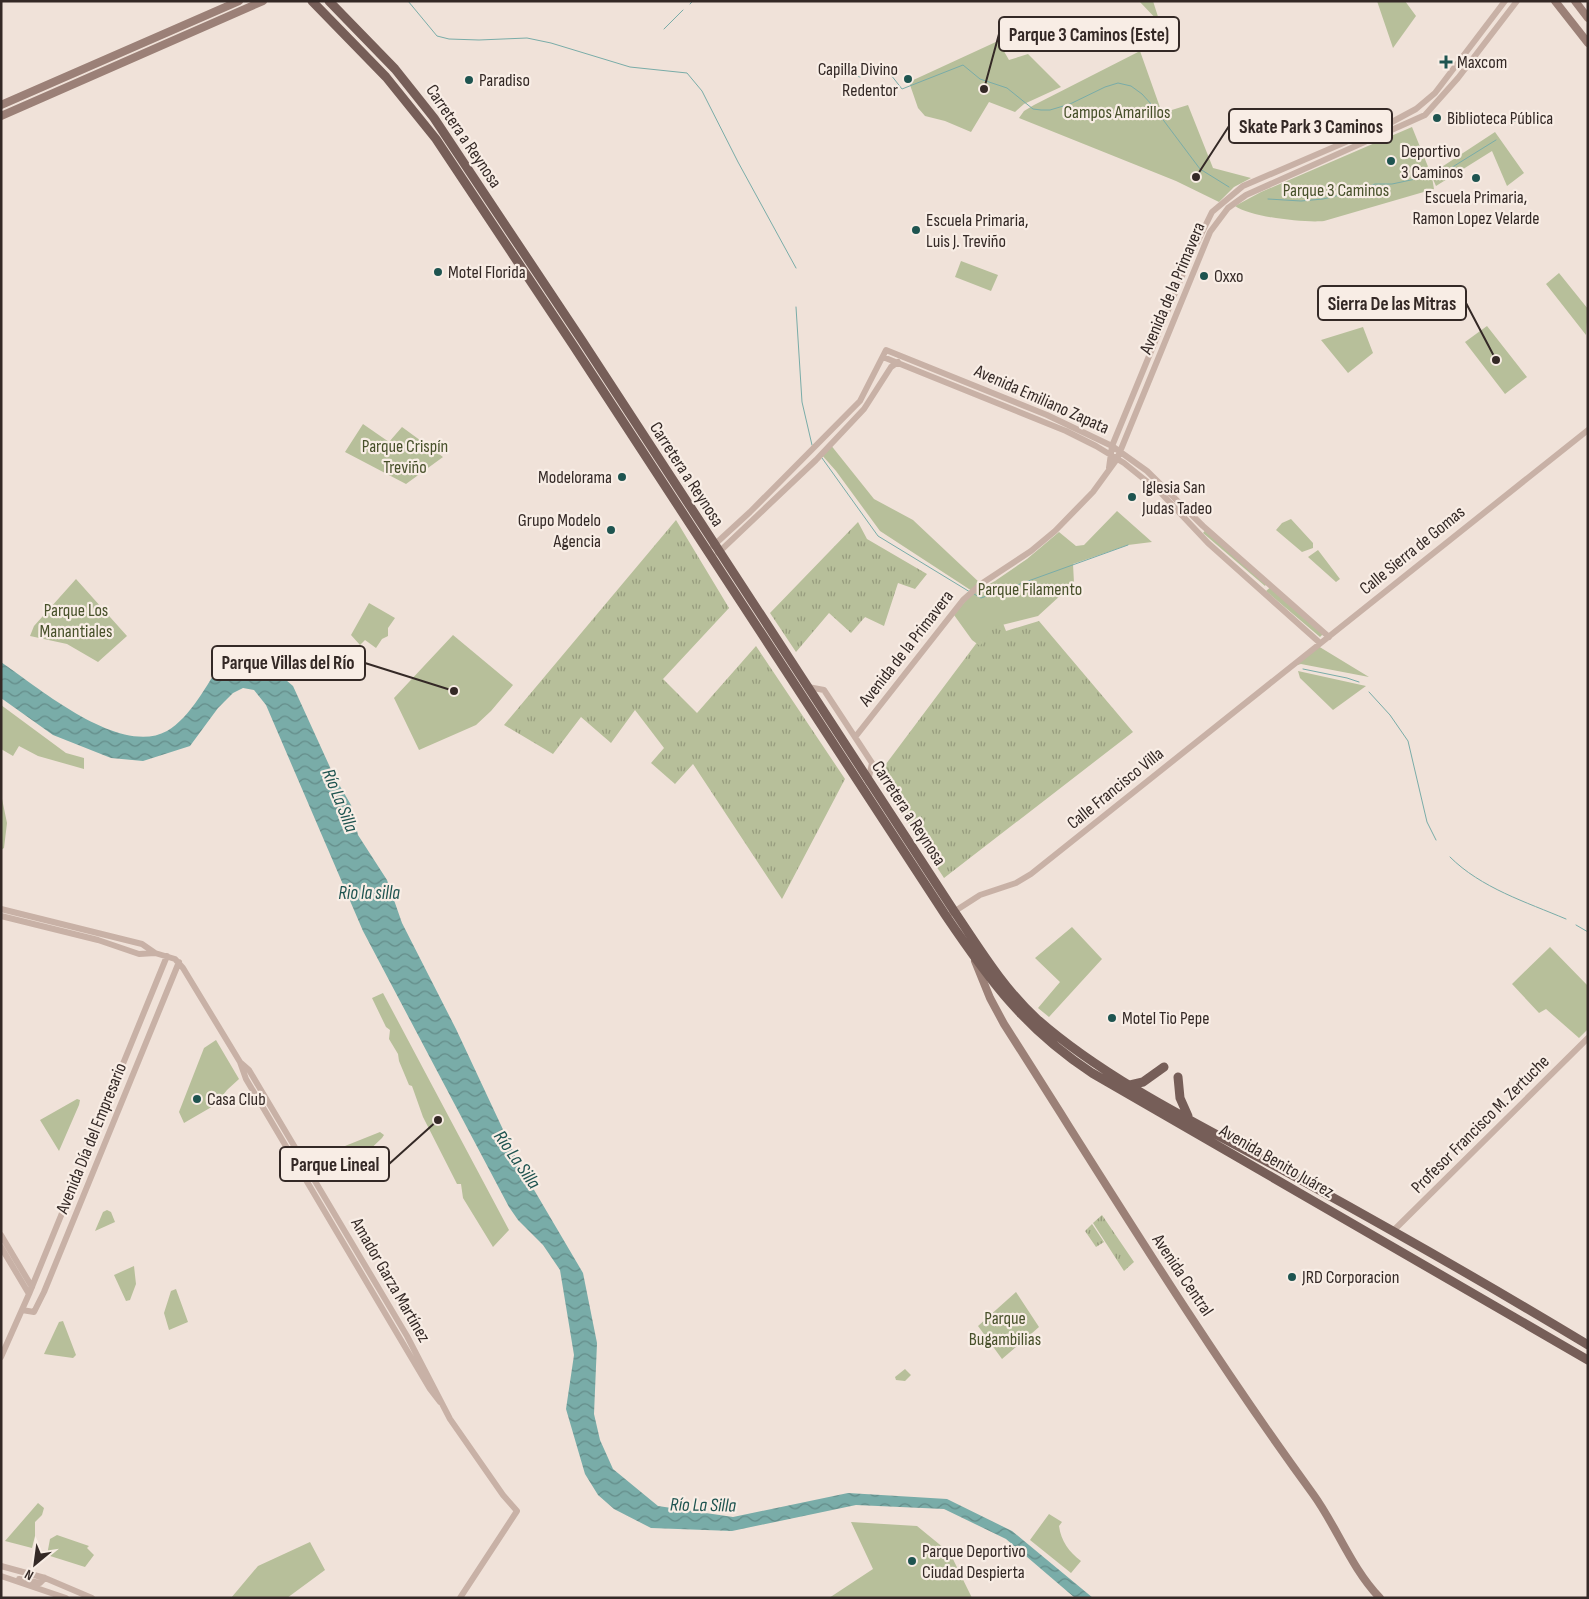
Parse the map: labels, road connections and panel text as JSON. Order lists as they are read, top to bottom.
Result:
{
  "streets": {
    "main road": ["Carretera a Reynosa", "Avenida Benito Juárez", "Avenida Central"],
    "street": [
      "Avenida de la Primavera",
      "Avenida Emiliano Zapata",
      "Calle Sierra de Gomas",
      "Calle Francisco Villa",
      "Profesor Francisco M. Zertuche",
      "Avenida Día del Empresario",
      "Amador Garza Martínez"
    ]
  },
  "crossings": [
    ["Carretera a Reynosa", "Calle Francisco Villa"],
    ["Carretera a Reynosa", "Avenida Benito Juárez"],
    ["Carretera a Reynosa", "Avenida Central"],
    ["Avenida de la Primavera", "Avenida Emiliano Zapata"],
    ["Avenida Emiliano Zapata", "Calle Sierra de Gomas"],
    ["Calle Sierra de Gomas", "Calle Francisco Villa"],
    ["Profesor Francisco M. Zertuche", "Avenida Benito Juárez"],
    ["Avenida Día del Empresario", "Amador Garza Martínez"],
    ["Avenida Benito Juárez", "Avenida Central"]
  ],
  "water": ["Río La Silla", "Rio la silla"],
  "parks": [
    "Campos Amarillos",
    "Parque 3 Caminos",
    "Parque Crispín Treviño",
    "Parque Filamento",
    "Parque Los Manantiales",
    "Parque Bugambilias"
  ],
  "places": {
    "health": ["Maxcom"],
    "other": [
      "Capilla Divino Redentor",
      "Paradiso",
      "Parque 3 Caminos (Este)",
      "Biblioteca Pública",
      "Deportivo 3 Caminos",
      "Skate Park 3 Caminos",
      "Escuela Primaria, Ramon Lopez Velarde",
      "Escuela Primaria, Luis J. Treviño",
      "Motel Florida",
      "Oxxo",
      "Sierra De las Mitras",
      "Modelorama",
      "Iglesia San Judas Tadeo",
      "Grupo Modelo Agencia",
      "Parque Villas del Río",
      "Motel Tio Pepe",
      "Casa Club",
      "Parque Lineal",
      "JRD Corporacion",
      "Parque Deportivo Ciudad Despierta"
    ]
  },
  "north": "bottom left"
}
